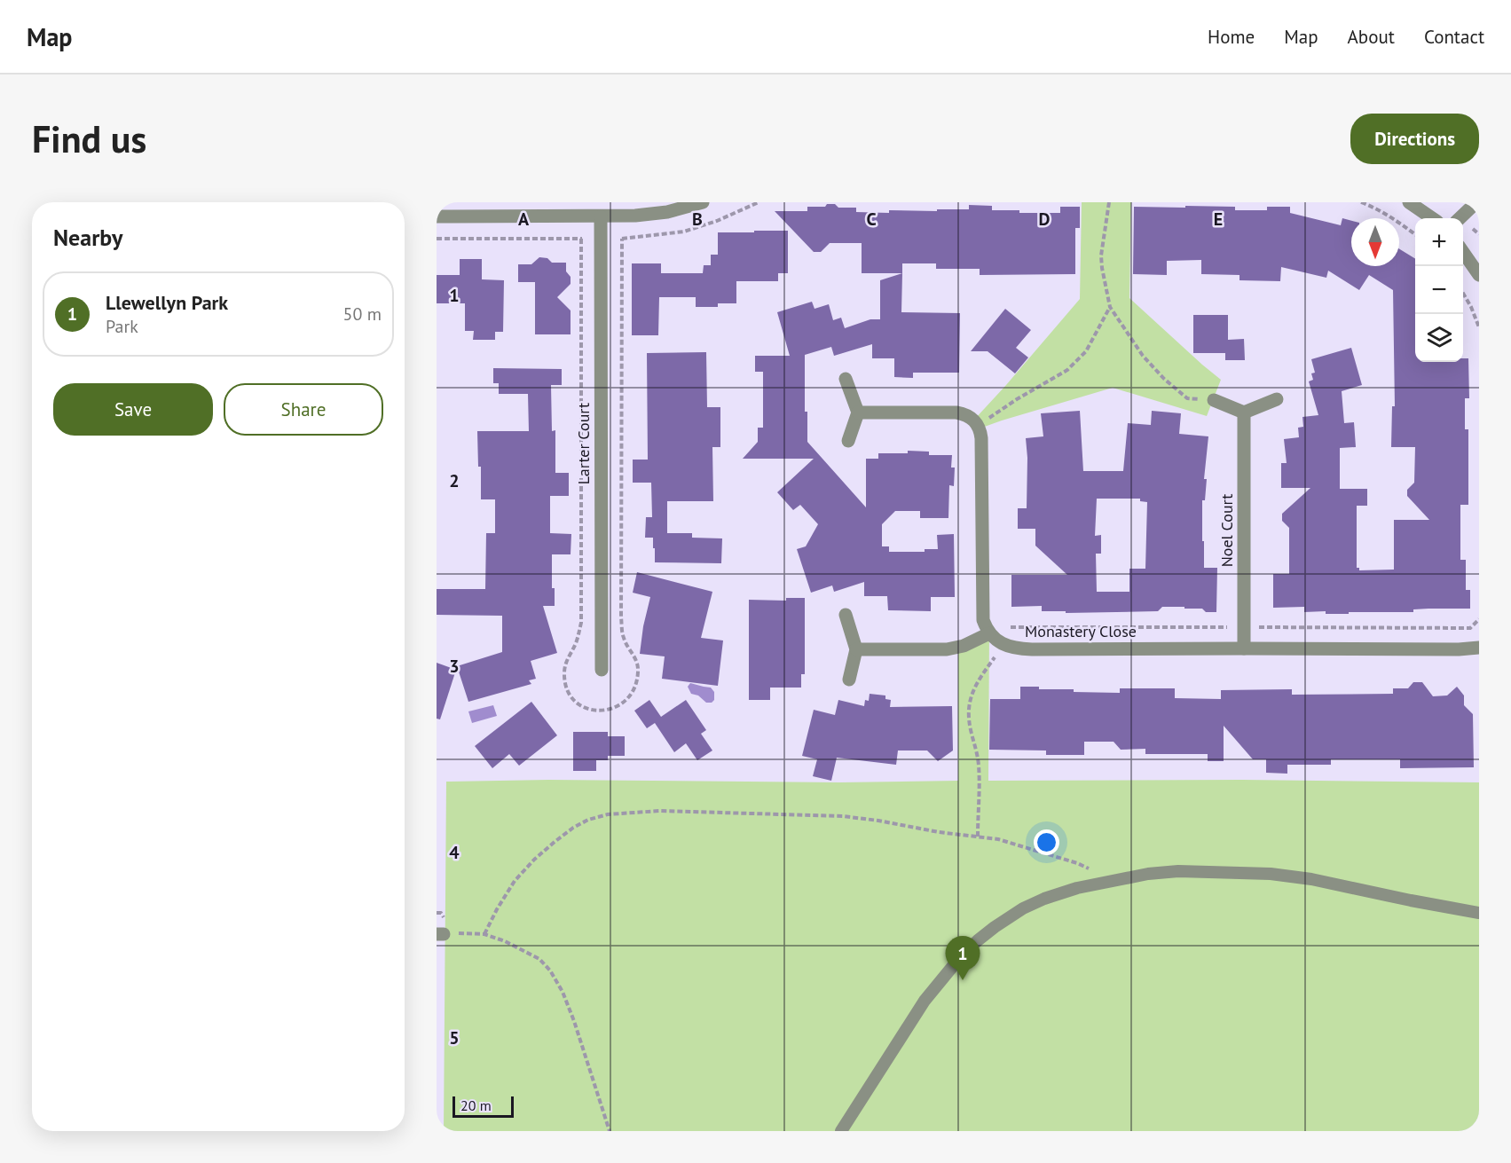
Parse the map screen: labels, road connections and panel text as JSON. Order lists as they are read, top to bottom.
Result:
{
  "streets": {
    "street": ["Larter Court", "Noel Court", "Monastery Close"]
  },
  "crossings": [
    ["Noel Court", "Monastery Close"]
  ],
  "scale_bar": "20 m",
  "north": "bottom",
  "page": {
    "header": "Map",
    "nav": [
      "Home",
      "Map",
      "About",
      "Contact"
    ],
    "buttons": [
      "Directions",
      ["Save", "Share"]
    ],
    "title": "Find us",
    "heading": "Nearby",
    "map_buttons": ["+", "−"],
    "list": [
      {
        "mark": "1",
        "name": "Llewellyn Park",
        "note": "Park",
        "value": "50 m"
      }
    ],
    "pins": "1",
    "scale": "20 m"
  },
  "grid": {
    "columns": [
      "A",
      "B",
      "C",
      "D",
      "E"
    ],
    "rows": [
      "1",
      "2",
      "3",
      "4",
      "5"
    ]
  }
}
